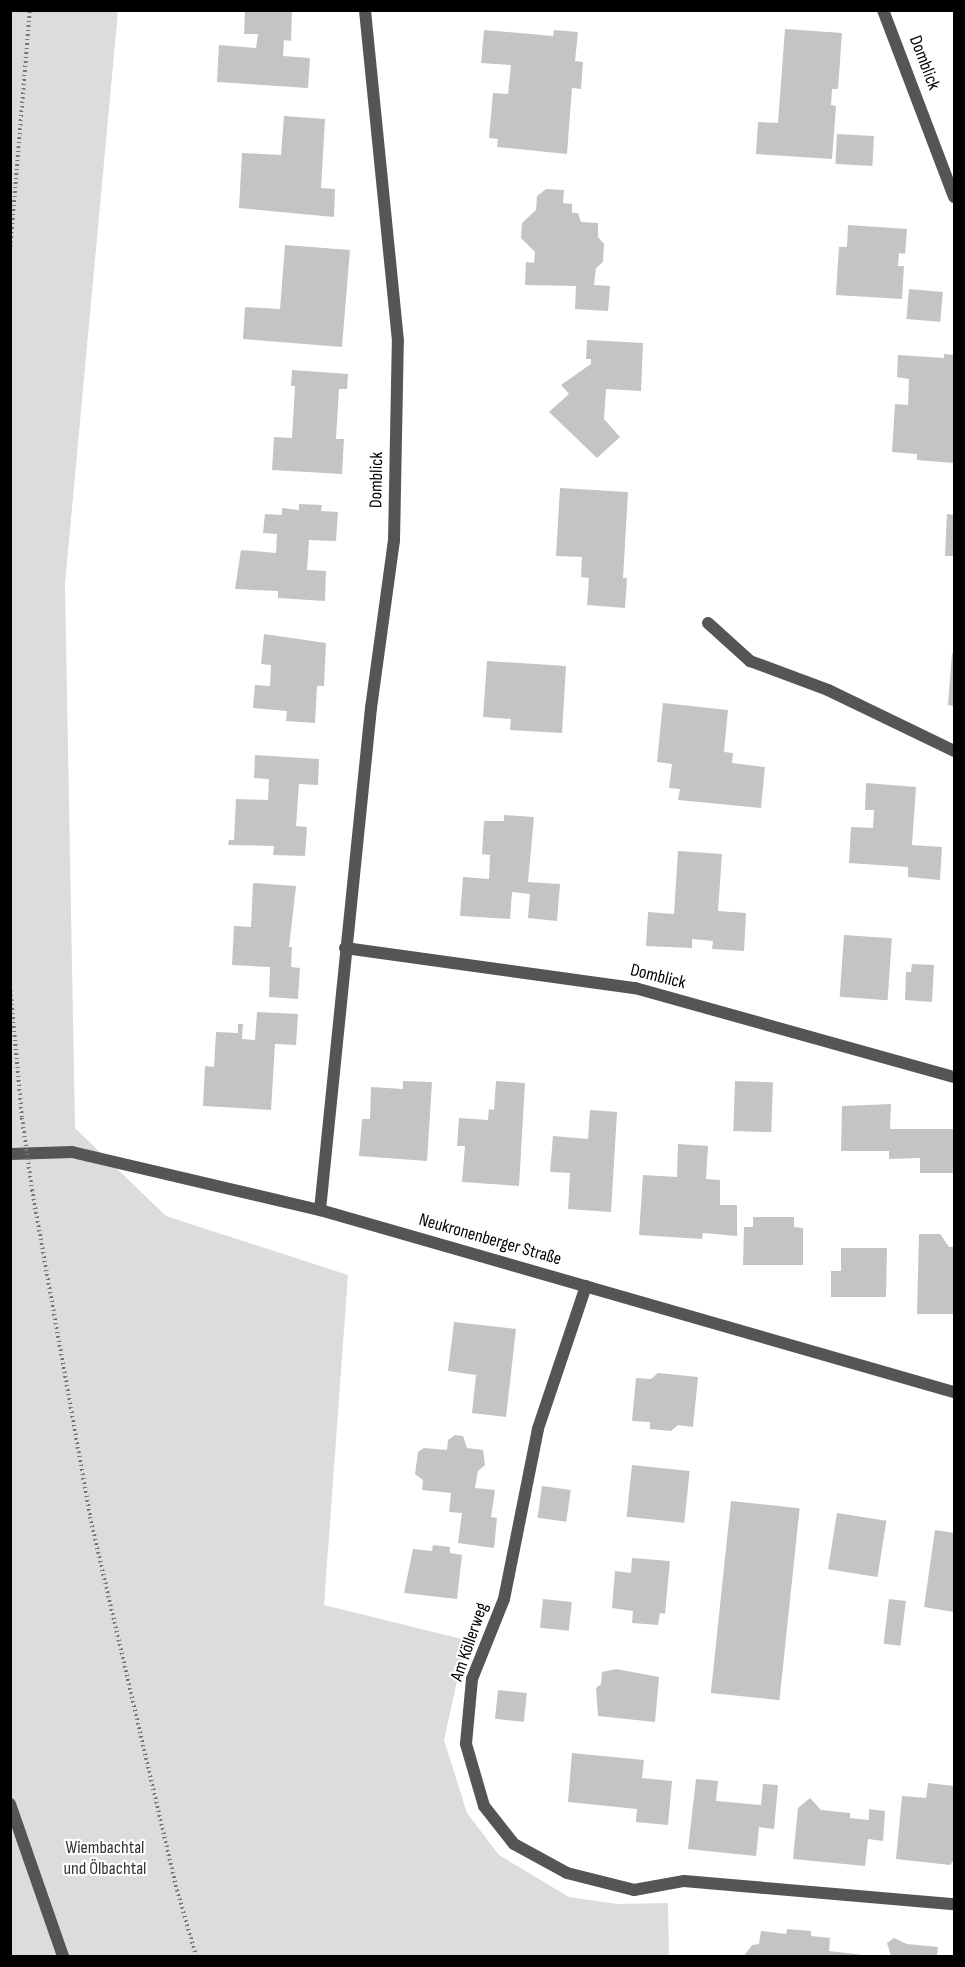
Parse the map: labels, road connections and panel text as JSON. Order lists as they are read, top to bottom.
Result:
{
  "streets": {
    "street": ["Domblick", "Neukronenberger Straße", "Am Köllerweg"]
  },
  "crossings": [
    ["Domblick", "Neukronenberger Straße"],
    ["Neukronenberger Straße", "Am Köllerweg"]
  ],
  "parks": ["Wiembachtal und Ölbachtal"]
}
